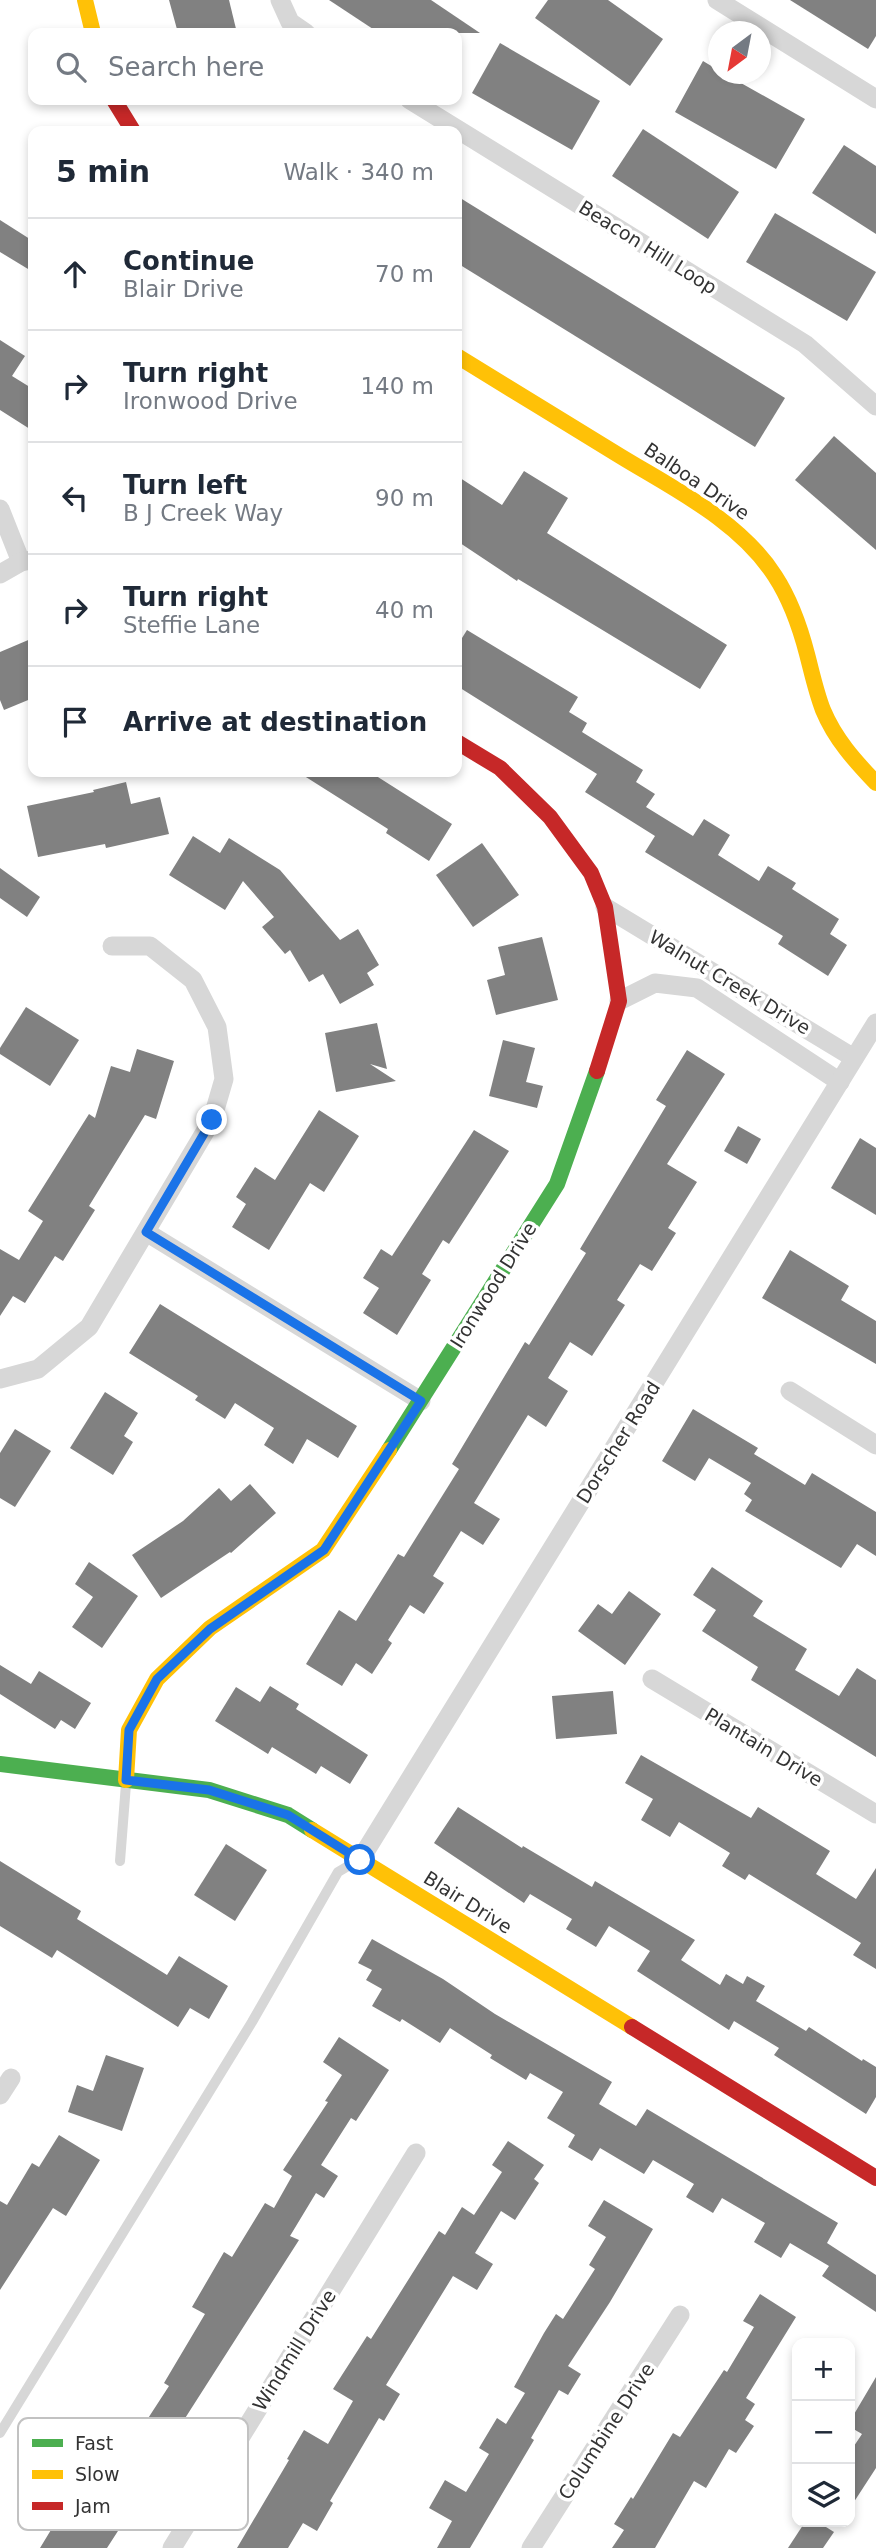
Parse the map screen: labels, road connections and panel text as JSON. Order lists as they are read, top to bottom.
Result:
{
  "streets": {
    "street": [
      "Beacon Hill Loop",
      "Balboa Drive",
      "Walnut Creek Drive",
      "Ironwood Drive",
      "Dorscher Road",
      "Plantain Drive",
      "Blair Drive",
      "Windmill Drive",
      "Columbine Drive"
    ]
  },
  "crossings": [
    ["Walnut Creek Drive", "Ironwood Drive"],
    ["Walnut Creek Drive", "Dorscher Road"],
    ["Ironwood Drive", "Blair Drive"],
    ["Dorscher Road", "Blair Drive"]
  ],
  "legend": ["Fast", "Slow", "Jam"],
  "north": "bottom left",
  "page": {
    "search": "Search here",
    "heading": ["5 min", "Walk · 340 m"],
    "list": [
      ["Continue", "Blair Drive", "70 m"],
      ["Turn right", "Ironwood Drive", "140 m"],
      ["Turn left", "B J Creek Way", "90 m"],
      ["Turn right", "Steffie Lane", "40 m"],
      "Arrive at destination"
    ],
    "map_buttons": ["+", "−"]
  }
}
